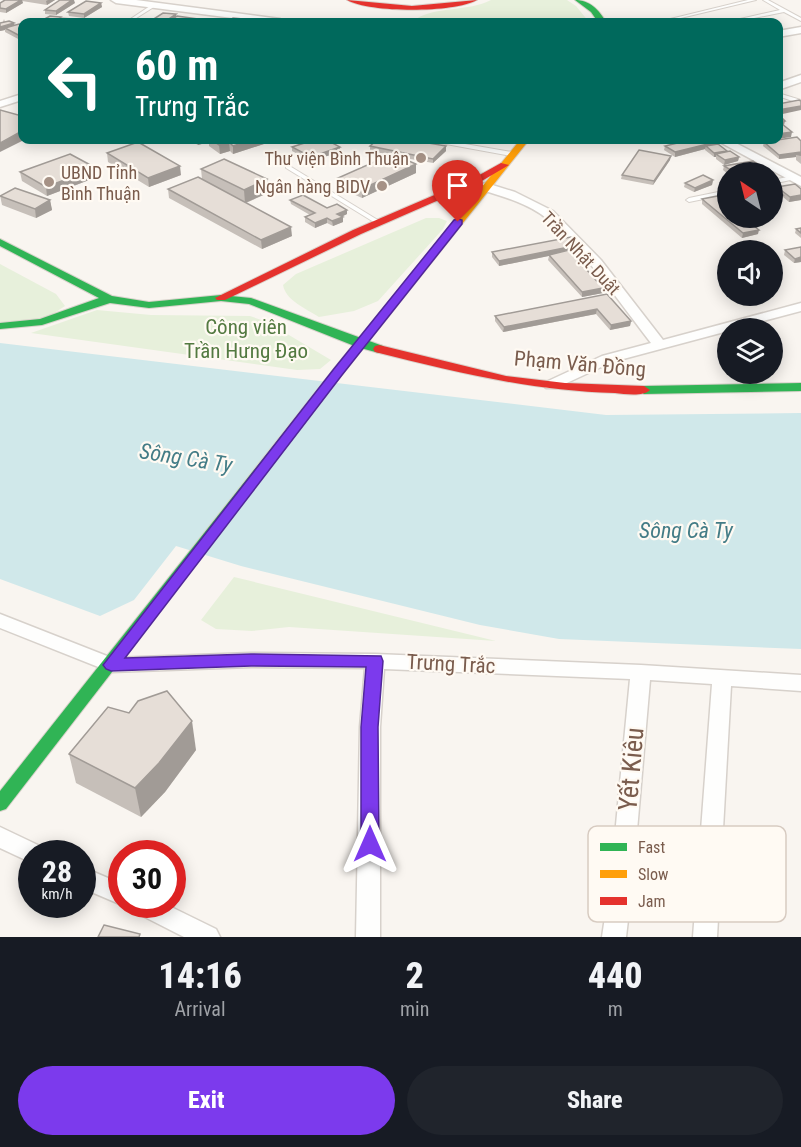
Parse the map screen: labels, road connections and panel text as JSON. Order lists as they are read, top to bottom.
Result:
{
  "streets": {
    "main road": ["Phạm Văn Đồng"],
    "street": ["Trần Nhật Duật", "Trưng Trắc", "Yết Kiêu"]
  },
  "crossings": [
    ["Trưng Trắc", "Yết Kiêu"]
  ],
  "water": ["Sông Cà Ty"],
  "parks": ["Công viên Trần Hưng Đạo"],
  "places": ["Thư viện Bình Thuận", "UBND Tỉnh Bình Thuận", "Ngân hàng BIDV"],
  "legend": ["Fast", "Slow", "Jam"],
  "north": "top left",
  "page": {
    "turn": ["60 m", "Trưng Trắc"],
    "speed": "28 km/h",
    "limit": "30",
    "eta": [
      "14:16",
      "Arrival",
      "2",
      "min",
      "440",
      "m"
    ],
    "buttons": ["Exit", "Share"]
  }
}
